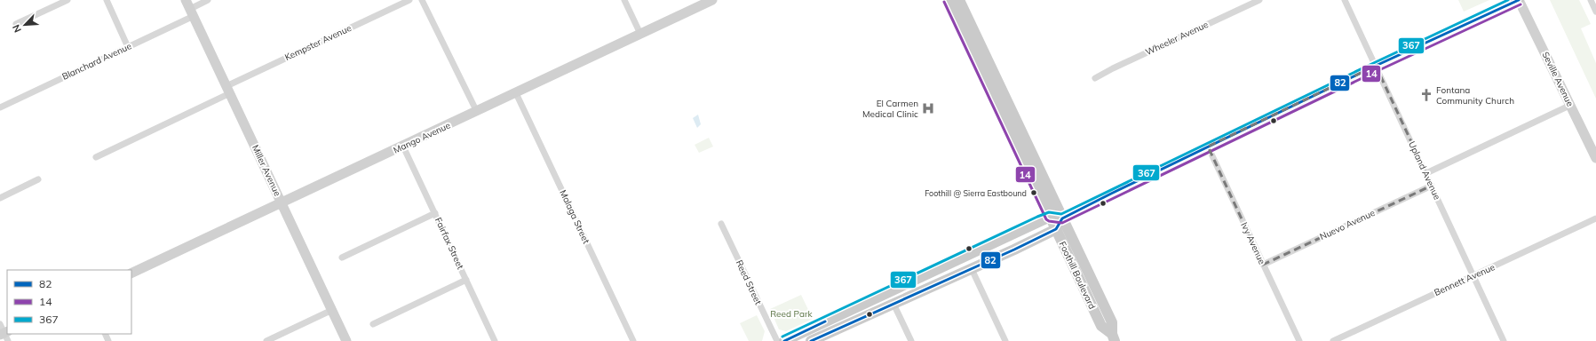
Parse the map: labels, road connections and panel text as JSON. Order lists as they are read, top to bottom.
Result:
{
  "streets": {
    "main road": ["Foothill Boulevard"],
    "street": [
      "Wheeler Avenue",
      "Kempster Avenue",
      "Blanchard Avenue",
      "Seville Avenue",
      "Mango Avenue",
      "Miller Avenue",
      "Upland Avenue",
      "Malaga Street",
      "Nuevo Avenue",
      "Fairfax Street",
      "Ivy Avenue",
      "Bennett Avenue",
      "Reed Street"
    ]
  },
  "crossings": [
    ["Kempster Avenue", "Miller Avenue"],
    ["Blanchard Avenue", "Miller Avenue"],
    ["Mango Avenue", "Miller Avenue"],
    ["Mango Avenue", "Malaga Street"],
    ["Mango Avenue", "Fairfax Street"],
    ["Upland Avenue", "Nuevo Avenue"],
    ["Upland Avenue", "Bennett Avenue"],
    ["Nuevo Avenue", "Ivy Avenue"]
  ],
  "parks": ["Reed Park"],
  "places": {
    "church": ["Fontana Community Church"],
    "hospital": ["El Carmen Medical Clinic"],
    "other": ["Foothill @ Sierra Eastbound"]
  },
  "lines": ["transit line 82", "transit line 367", "transit line 14"],
  "legend": ["82", "14", "367"],
  "north": "bottom left"
}
